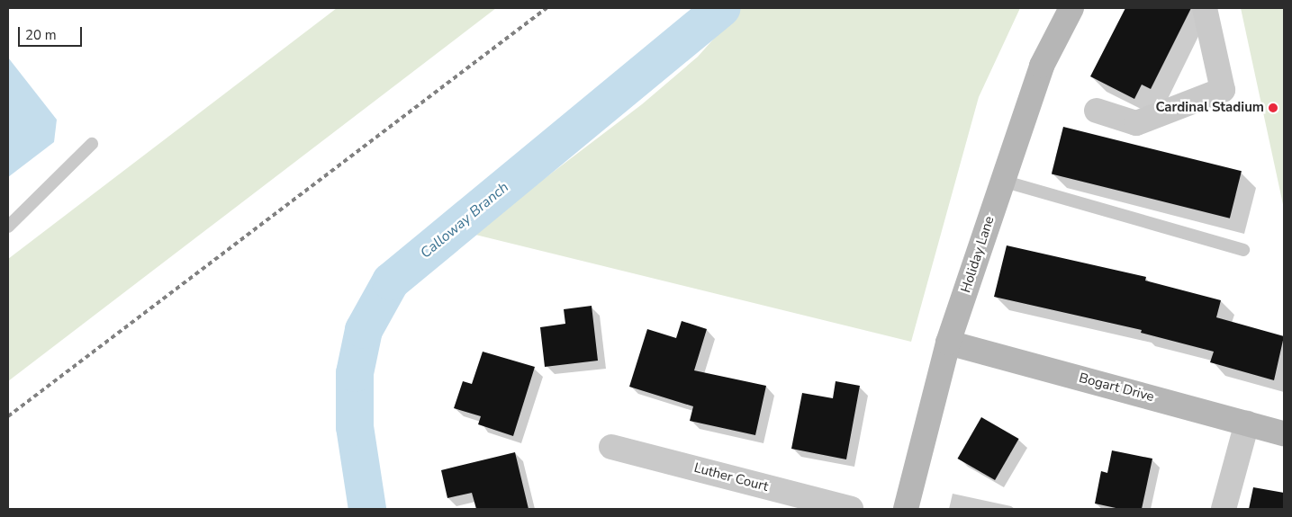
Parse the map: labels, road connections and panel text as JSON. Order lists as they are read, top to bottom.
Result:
{
  "streets": {
    "street": ["Holiday Lane", "Bogart Drive", "Luther Court"]
  },
  "crossings": [
    ["Holiday Lane", "Bogart Drive"]
  ],
  "water": ["Calloway Branch"],
  "places": ["Cardinal Stadium"],
  "scale_bar": "20 m"
}
